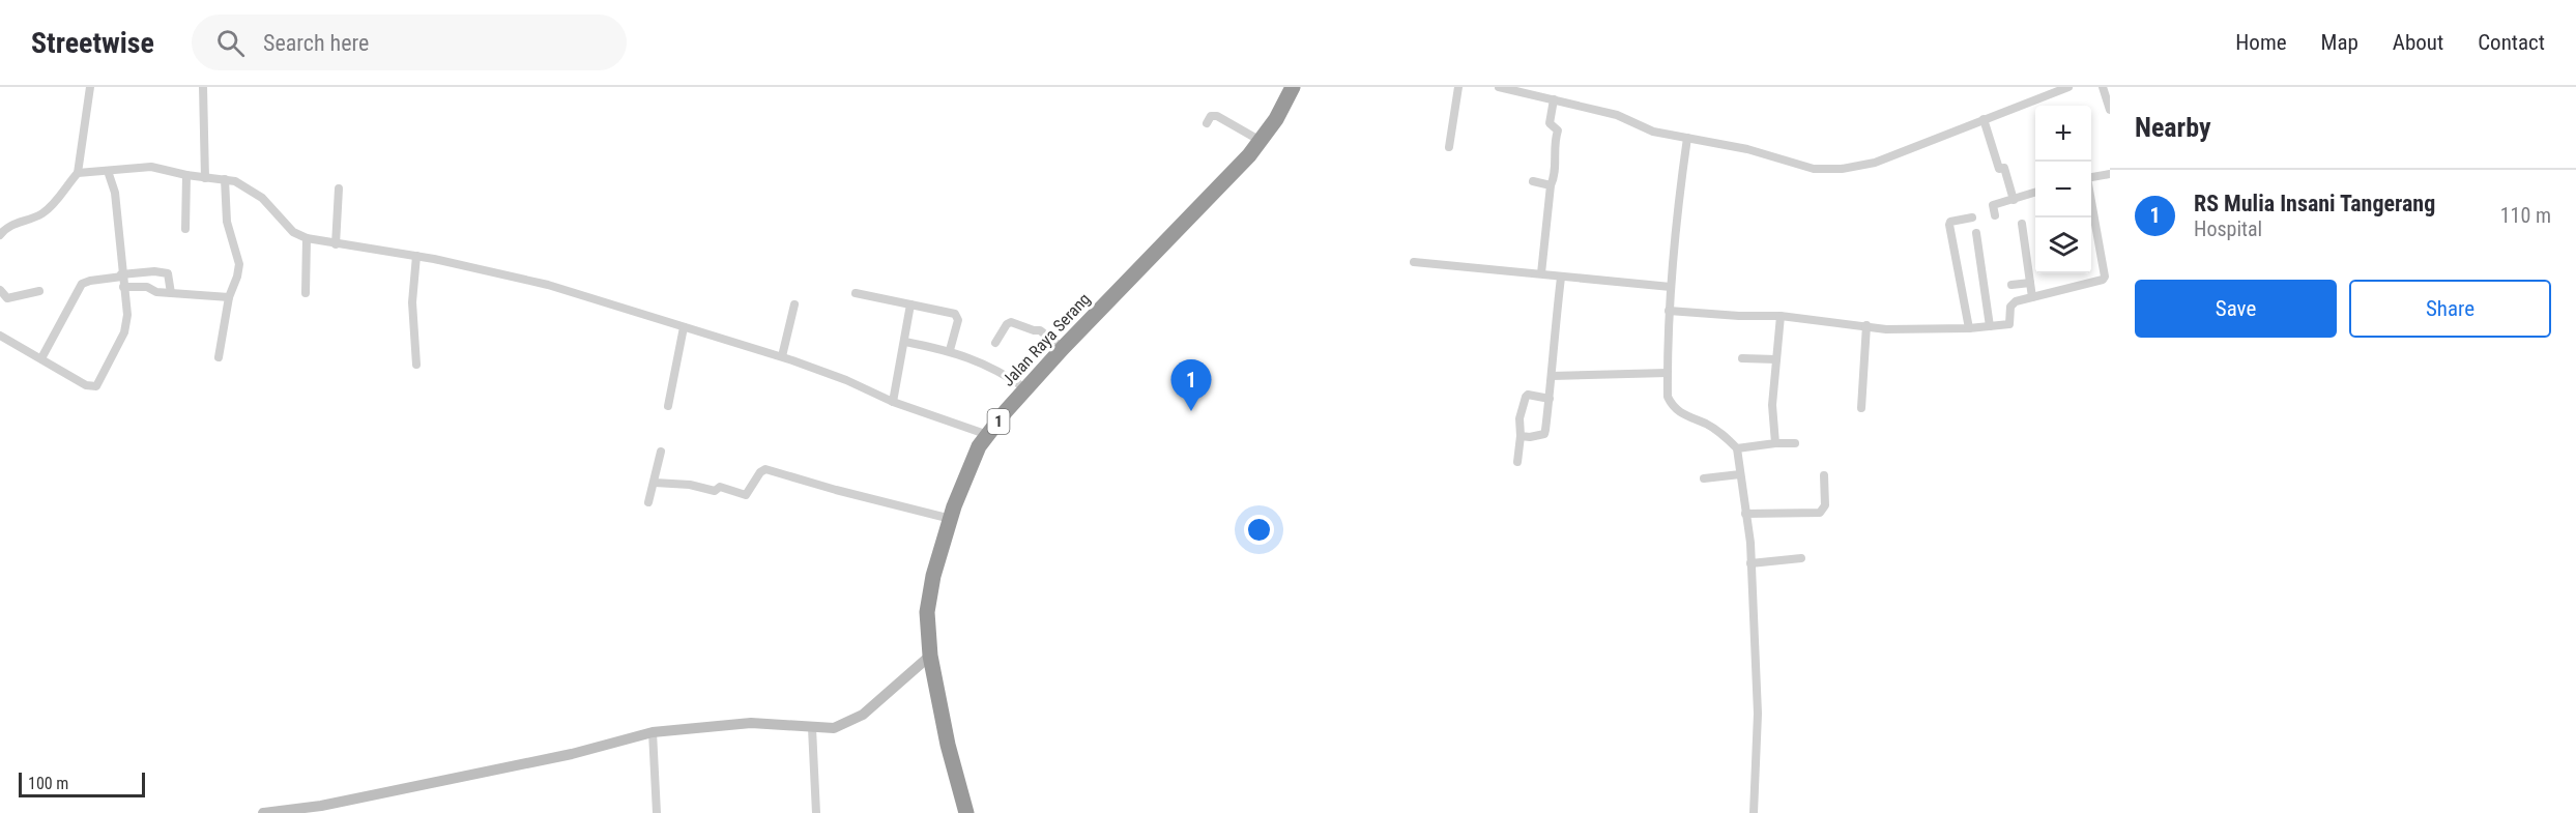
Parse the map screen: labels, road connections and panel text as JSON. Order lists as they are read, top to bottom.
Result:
{
  "streets": {
    "highway": ["Jalan Raya Serang", "1"]
  },
  "scale_bar": "100 m",
  "page": {
    "header": "Streetwise",
    "search": "Search here",
    "nav": [
      "Home",
      "Map",
      "About",
      "Contact"
    ],
    "heading": "Nearby",
    "map_buttons": ["+", "−"],
    "list": [
      {
        "mark": "1",
        "name": "RS Mulia Insani Tangerang",
        "note": "Hospital",
        "value": "110 m"
      }
    ],
    "buttons": ["Save", "Share"],
    "pins": "1",
    "scale": "100 m"
  }
}
